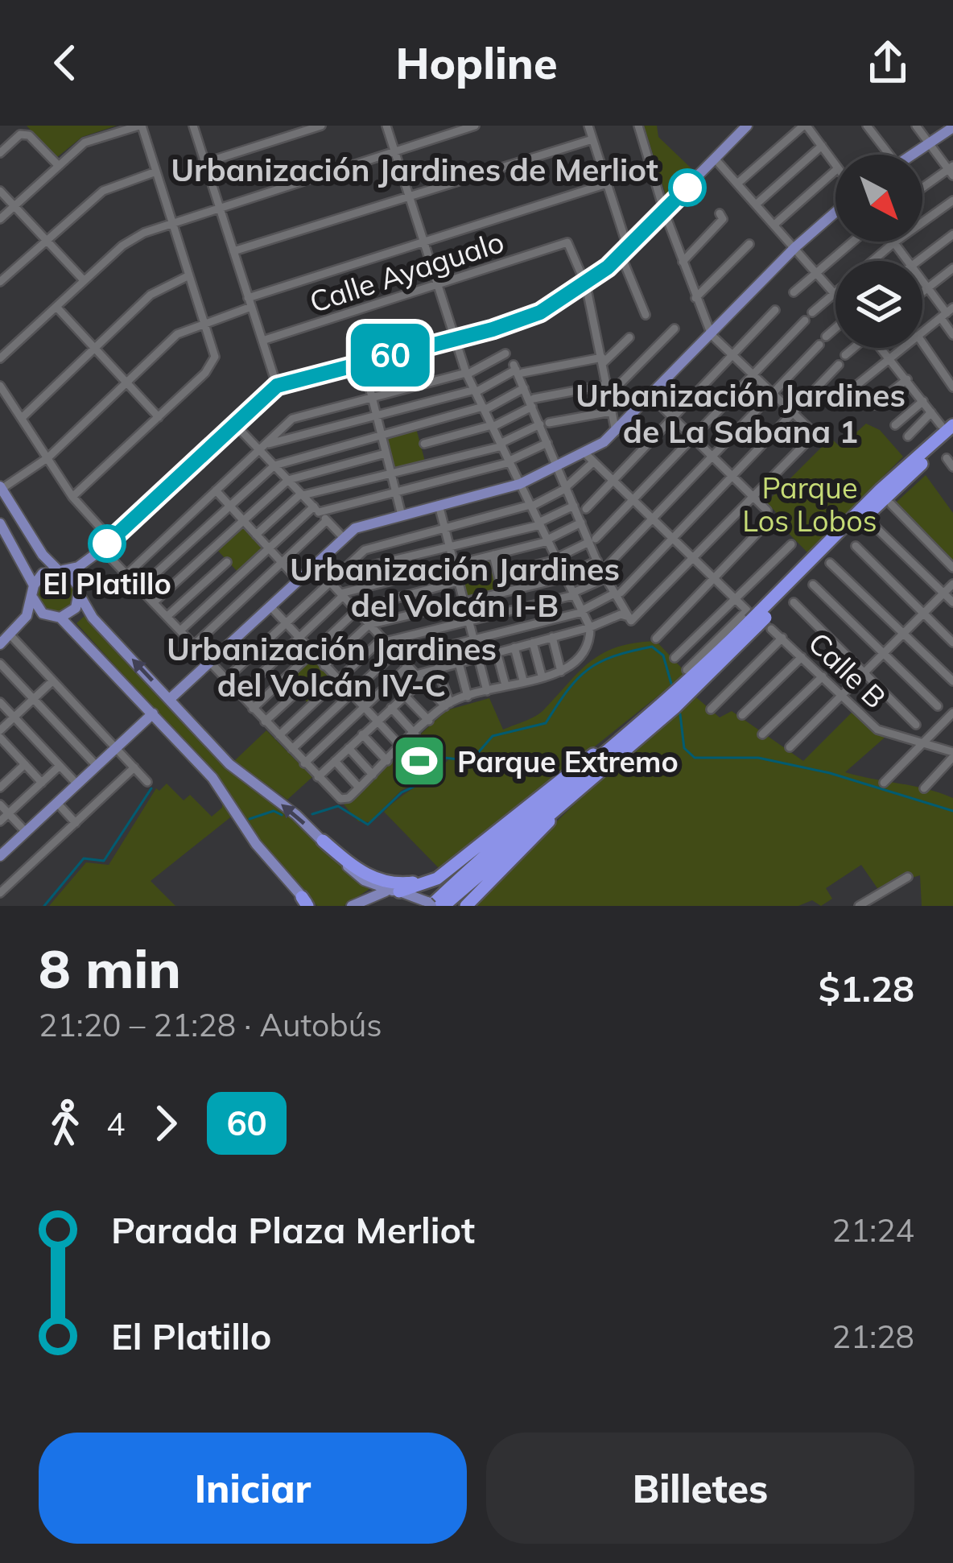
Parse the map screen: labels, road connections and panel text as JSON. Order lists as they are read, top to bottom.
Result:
{
  "streets": {
    "street": ["Calle Ayagualo", "Calle B"]
  },
  "districts": [
    "Urbanización Jardines de Merliot",
    "Urbanización Jardines de La Sabana 1",
    "Urbanización Jardines del Volcán I-B",
    "Urbanización Jardines del Volcán IV-C"
  ],
  "parks": ["Parque Los Lobos"],
  "places": {
    "other": ["El Platillo"],
    "sports": ["Parque Extremo"]
  },
  "lines": ["bus line 60"],
  "north": "bottom right",
  "page": {
    "header": "Hopline",
    "on_map": "60",
    "heading": ["8 min", "21:20 – 21:28 · Autobús", "$1.28"],
    "legs": ["4", "60"],
    "list": [
      {
        "name": "Parada Plaza Merliot",
        "value": "21:24"
      },
      {
        "name": "El Platillo",
        "value": "21:28"
      }
    ],
    "buttons": ["Iniciar", "Billetes"]
  }
}
